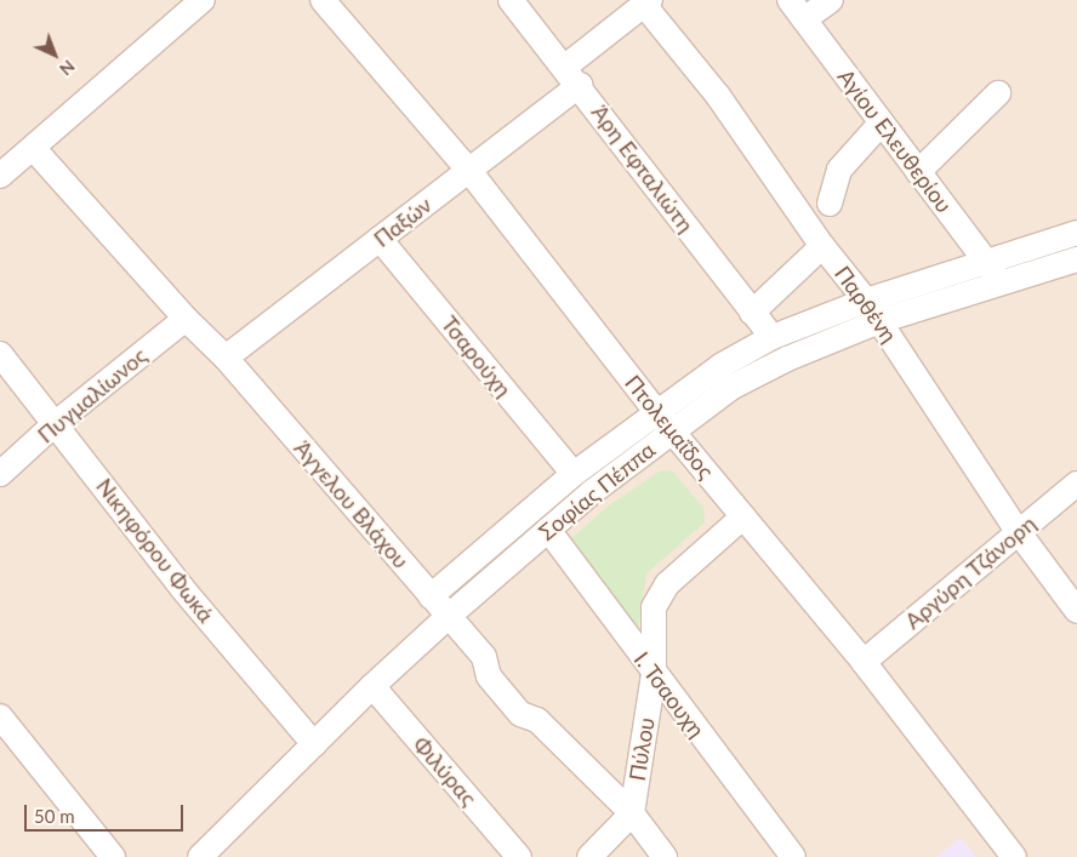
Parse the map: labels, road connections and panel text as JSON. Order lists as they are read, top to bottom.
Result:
{
  "streets": {
    "street": [
      "Αγίου Ελευθερίου",
      "Άρη Εφταλιώτη",
      "Παξών",
      "Παρθένη",
      "Τσαρούχη",
      "Πυγμαλίωνος",
      "Πτολεμαΐδος",
      "Σοφίας Πέππα",
      "Άγγελου Βλάχου",
      "Νικηφόρου Φωκά",
      "Αργύρη Τζάνορη",
      "Ι. Τσαουχη",
      "Πύλου",
      "Φιλύρας"
    ]
  },
  "crossings": [
    ["Αγίου Ελευθερίου", "Σοφίας Πέππα"],
    ["Άρη Εφταλιώτη", "Παξών"],
    ["Άρη Εφταλιώτη", "Σοφίας Πέππα"],
    ["Παξών", "Παρθένη"],
    ["Παξών", "Τσαρούχη"],
    ["Παξών", "Πτολεμαΐδος"],
    ["Παξών", "Άγγελου Βλάχου"],
    ["Παρθένη", "Σοφίας Πέππα"],
    ["Παρθένη", "Αργύρη Τζάνορη"],
    ["Τσαρούχη", "Σοφίας Πέππα"],
    ["Πυγμαλίωνος", "Άγγελου Βλάχου"],
    ["Πυγμαλίωνος", "Νικηφόρου Φωκά"],
    ["Πτολεμαΐδος", "Σοφίας Πέππα"],
    ["Πτολεμαΐδος", "Αργύρη Τζάνορη"],
    ["Πτολεμαΐδος", "Πύλου"],
    ["Σοφίας Πέππα", "Άγγελου Βλάχου"],
    ["Σοφίας Πέππα", "Νικηφόρου Φωκά"],
    ["Σοφίας Πέππα", "Ι. Τσαουχη"],
    ["Σοφίας Πέππα", "Φιλύρας"],
    ["Άγγελου Βλάχου", "Πύλου"],
    ["Ι. Τσαουχη", "Πύλου"]
  ],
  "scale_bar": "50 m",
  "north": "bottom right"
}
